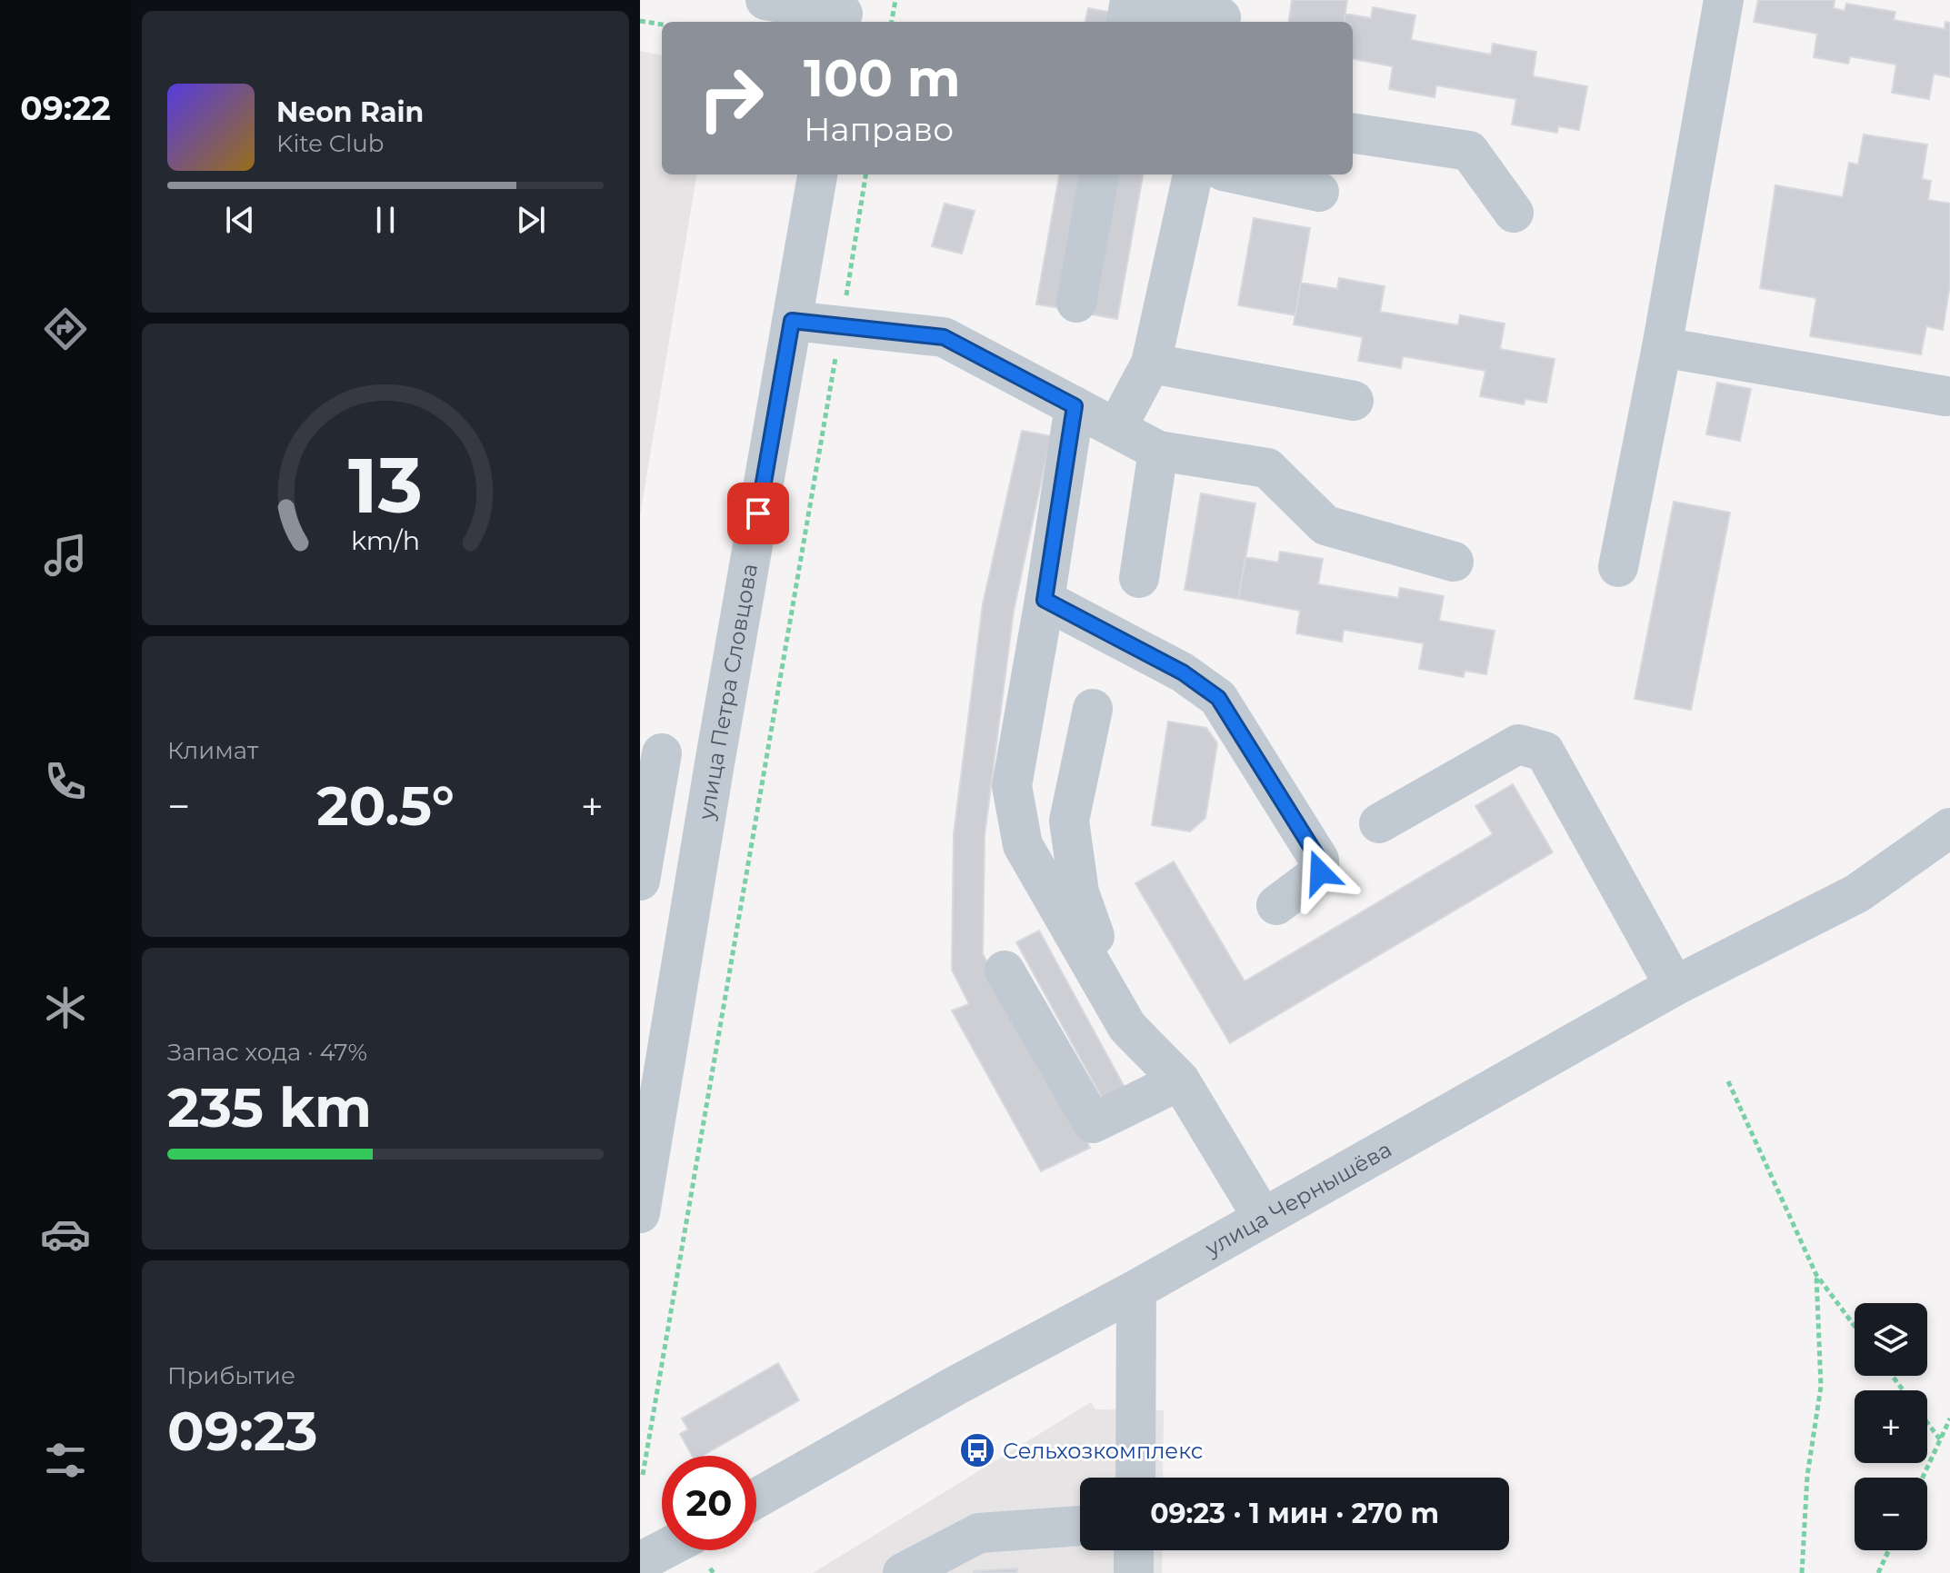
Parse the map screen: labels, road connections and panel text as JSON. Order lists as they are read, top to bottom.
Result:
{
  "streets": {
    "street": ["улица Петра Словцова", "улица Чернышёва"]
  },
  "places": {
    "bus stop": ["Сельхозкомплекс"]
  },
  "page": {
    "tabs": "09:22",
    "turn": ["100 m", "Направо"],
    "song": ["Neon Rain", "Kite Club"],
    "tile": [
      "Климат",
      ["Запас хода · 47%", "235 km"],
      ["Прибытие", "09:23"]
    ],
    "heat": ["−", "20.5°", "+"],
    "map_buttons": ["+", "−"],
    "limit": "20",
    "trip": "09:23 · 1 мин · 270 m",
    "gauge": ["13", "km/h"]
  }
}
